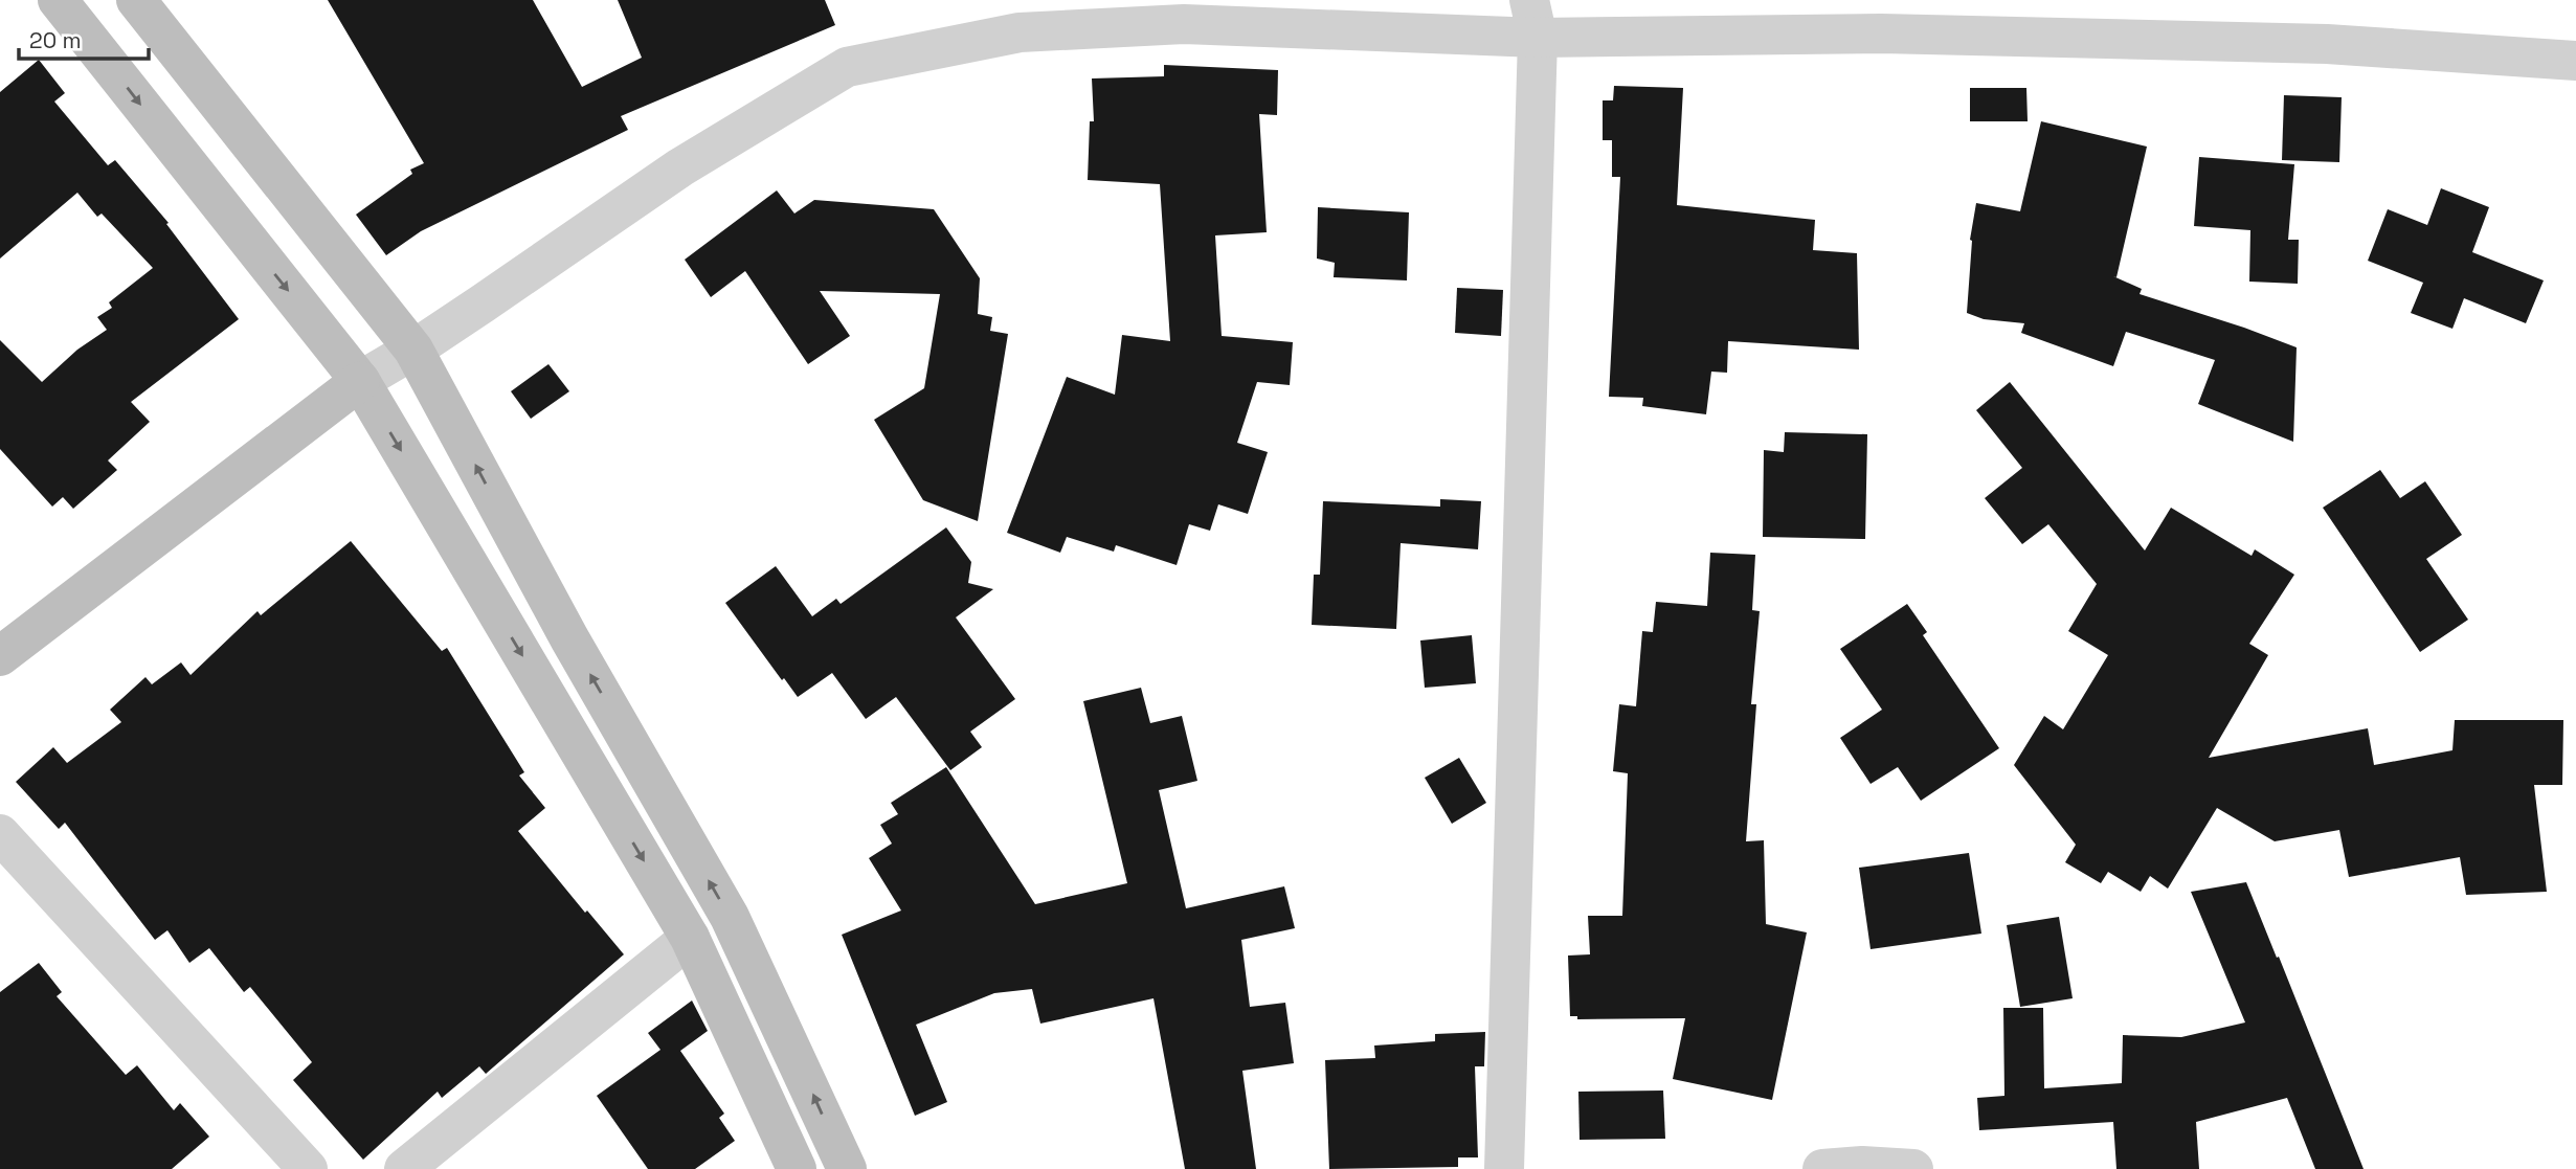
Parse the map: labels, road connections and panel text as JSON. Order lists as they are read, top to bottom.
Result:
{
  "scale_bar": "20 m"
}
